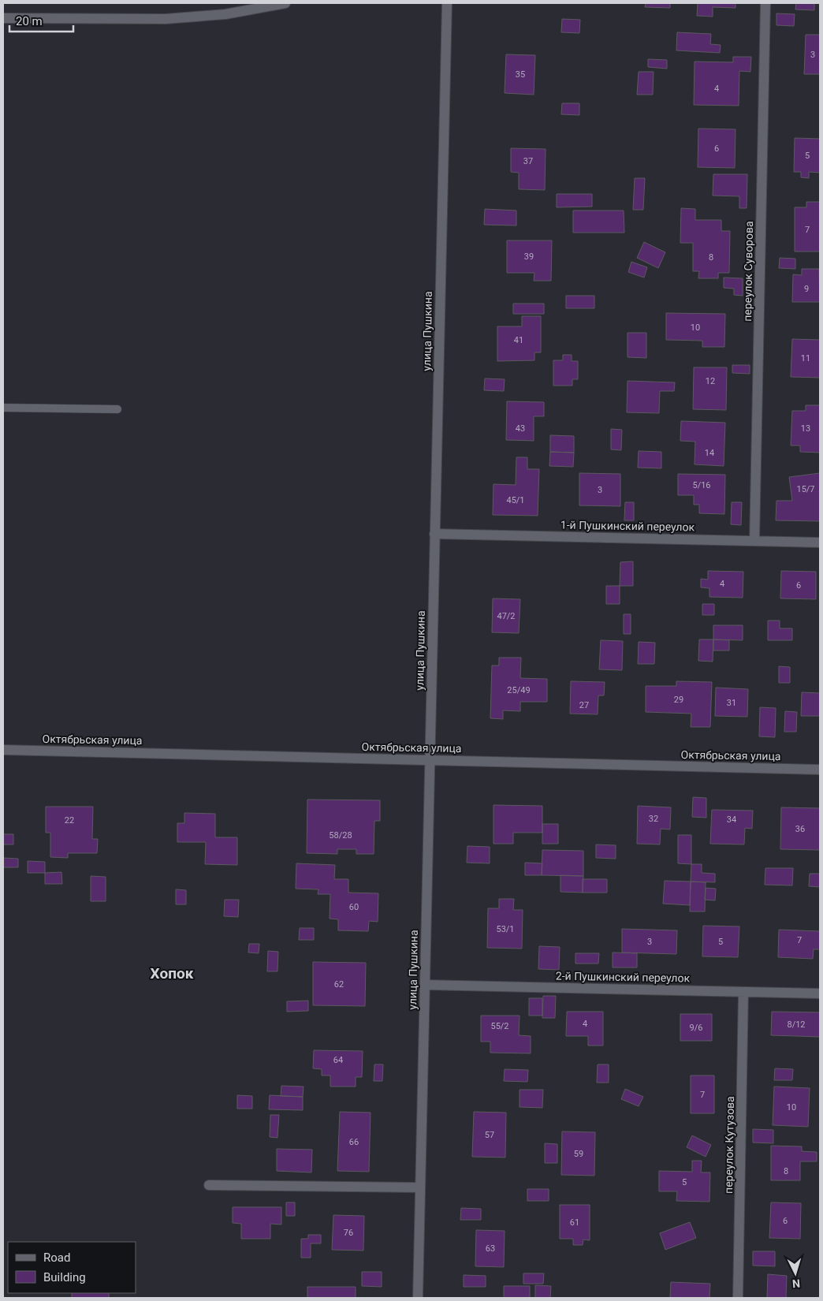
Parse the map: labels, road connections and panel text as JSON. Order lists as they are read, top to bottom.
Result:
{
  "streets": {
    "street": [
      "переулок Суворова",
      "улица Пушкина",
      "1-й Пушкинский переулок",
      "Октябрьская улица",
      "2-й Пушкинский переулок",
      "переулок Кутузова"
    ]
  },
  "crossings": [
    ["переулок Суворова", "1-й Пушкинский переулок"],
    ["улица Пушкина", "1-й Пушкинский переулок"],
    ["улица Пушкина", "Октябрьская улица"],
    ["улица Пушкина", "2-й Пушкинский переулок"],
    ["2-й Пушкинский переулок", "переулок Кутузова"]
  ],
  "districts": ["Хопок"],
  "house_numbers": [
    "3",
    "35",
    "4",
    "6",
    "5",
    "37",
    "7",
    "39",
    "8",
    "9",
    "10",
    "41",
    "11",
    "12",
    "43",
    "13",
    "14",
    "5/16",
    "15/7",
    "3",
    "45/1",
    "4",
    "6",
    "47/2",
    "25/49",
    "29",
    "31",
    "27",
    "32",
    "34",
    "22",
    "36",
    "58/28",
    "60",
    "53/1",
    "7",
    "3",
    "5",
    "62",
    "4",
    "8/12",
    "55/2",
    "9/6",
    "64",
    "7",
    "10",
    "57",
    "66",
    "59",
    "8",
    "5",
    "6",
    "61",
    "76",
    "63"
  ],
  "legend": ["Road", "Building"],
  "scale_bar": "20 m",
  "north": "bottom"
}
